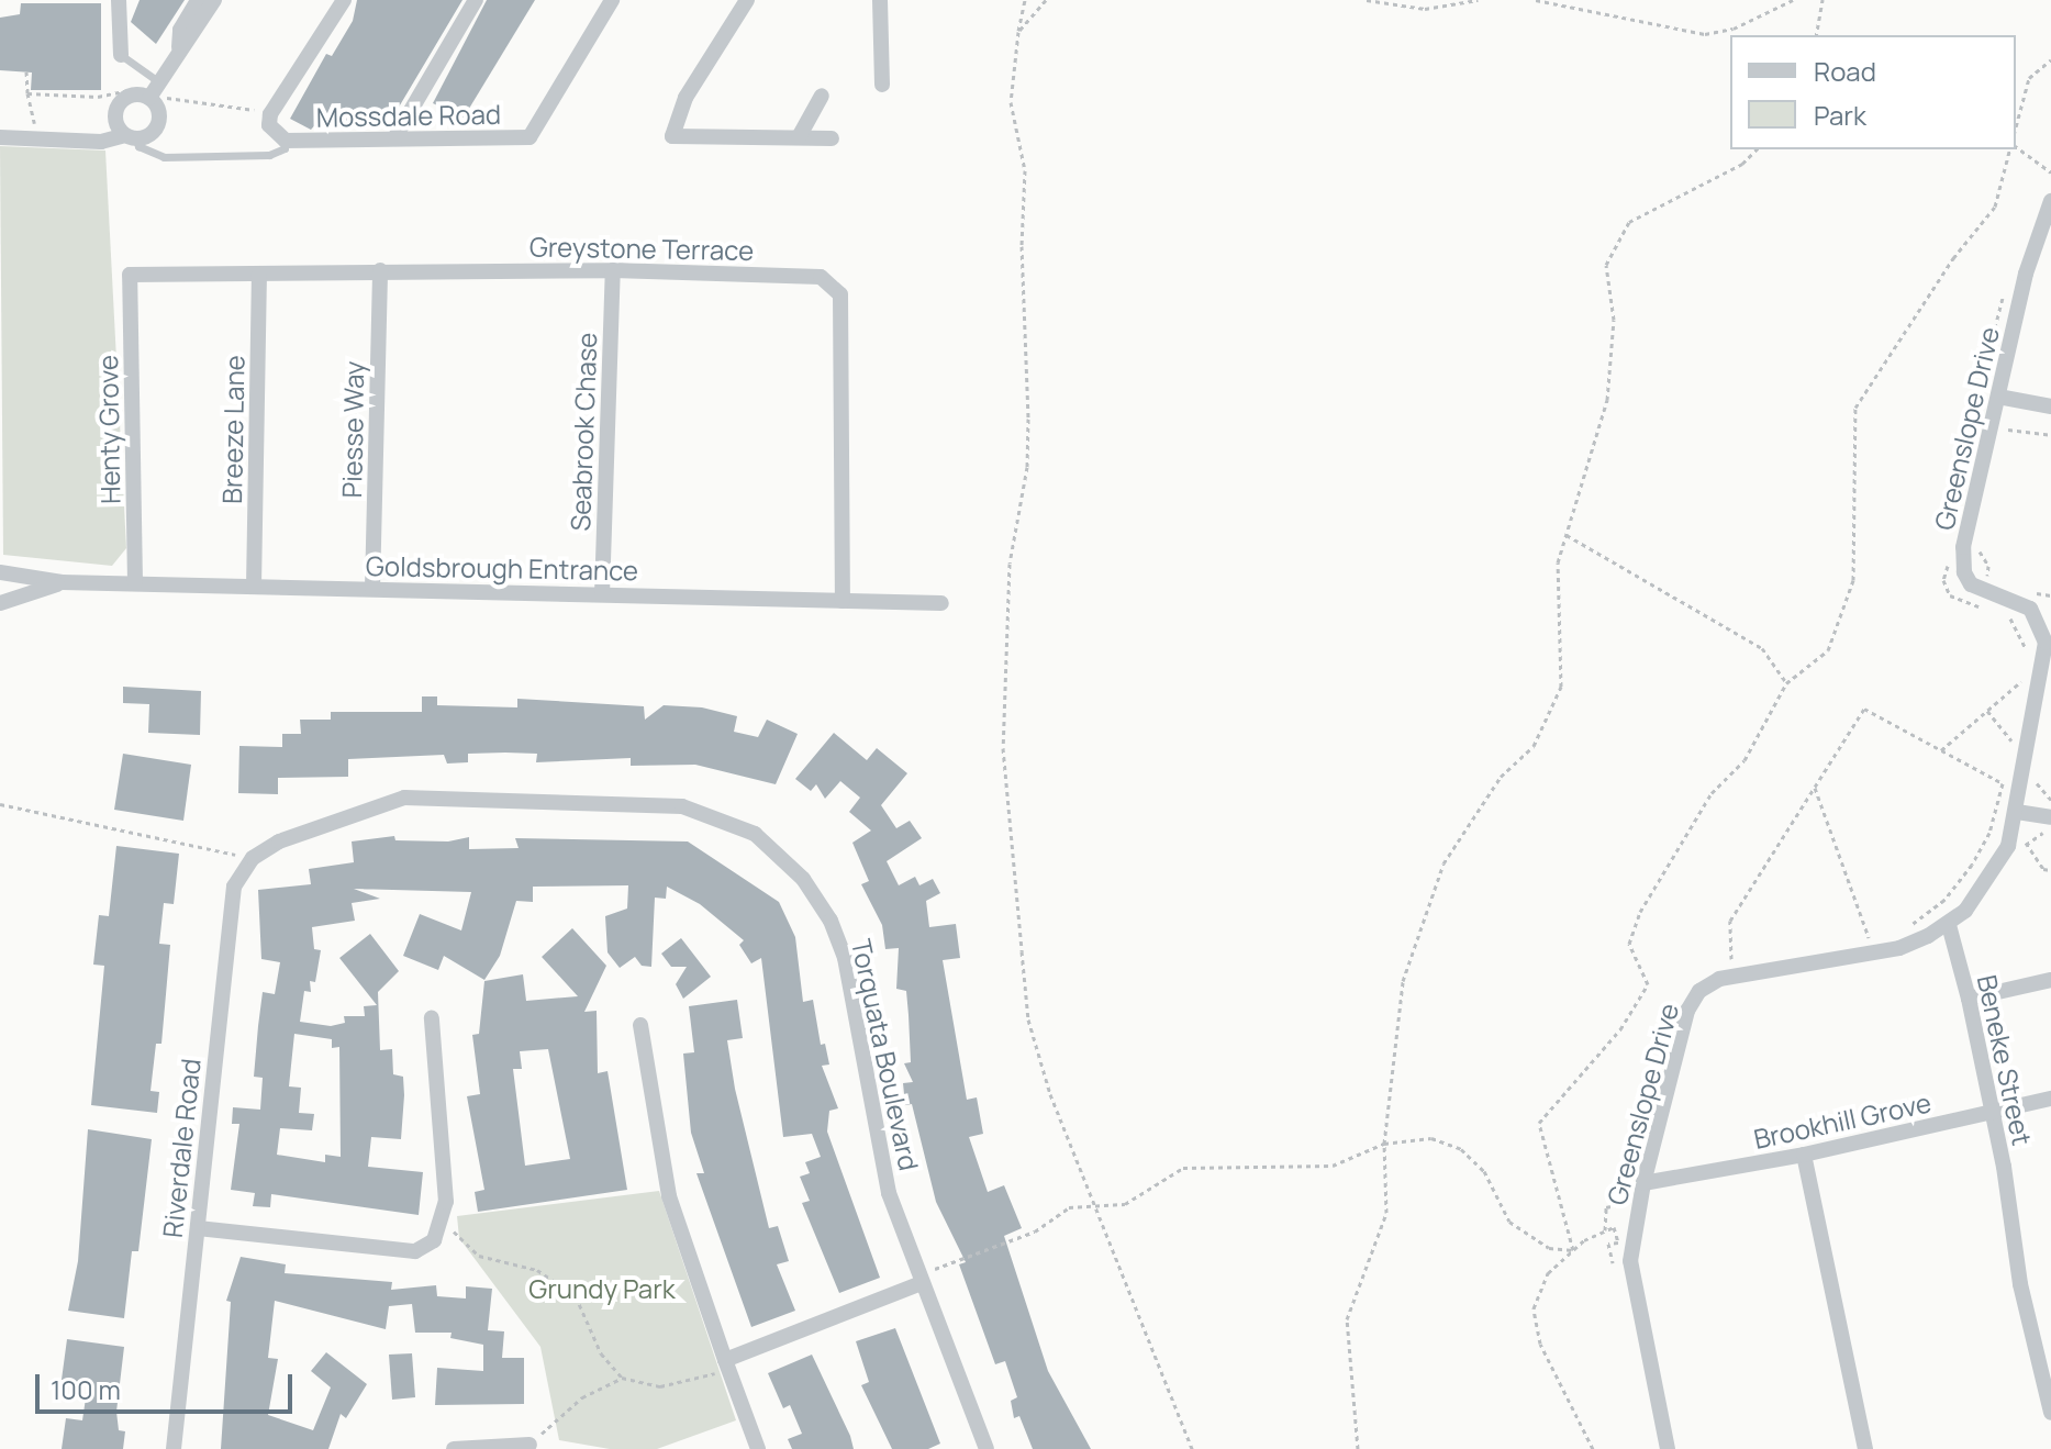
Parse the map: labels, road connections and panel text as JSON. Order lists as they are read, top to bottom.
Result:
{
  "streets": {
    "street": [
      "Mossdale Road",
      "Greystone Terrace",
      "Greenslope Drive",
      "Henty Grove",
      "Breeze Lane",
      "Piesse Way",
      "Seabrook Chase",
      "Goldsbrough Entrance",
      "Torquata Boulevard",
      "Beneke Street",
      "Brookhill Grove",
      "Riverdale Road"
    ]
  },
  "crossings": [
    ["Greystone Terrace", "Henty Grove"],
    ["Greystone Terrace", "Breeze Lane"],
    ["Greystone Terrace", "Piesse Way"],
    ["Greystone Terrace", "Seabrook Chase"],
    ["Greystone Terrace", "Goldsbrough Entrance"],
    ["Greenslope Drive", "Beneke Street"],
    ["Greenslope Drive", "Brookhill Grove"],
    ["Henty Grove", "Goldsbrough Entrance"],
    ["Breeze Lane", "Goldsbrough Entrance"],
    ["Piesse Way", "Goldsbrough Entrance"],
    ["Seabrook Chase", "Goldsbrough Entrance"],
    ["Torquata Boulevard", "Riverdale Road"],
    ["Beneke Street", "Brookhill Grove"]
  ],
  "parks": ["Grundy Park"],
  "legend": ["Road", "Park"],
  "scale_bar": "100 m"
}
